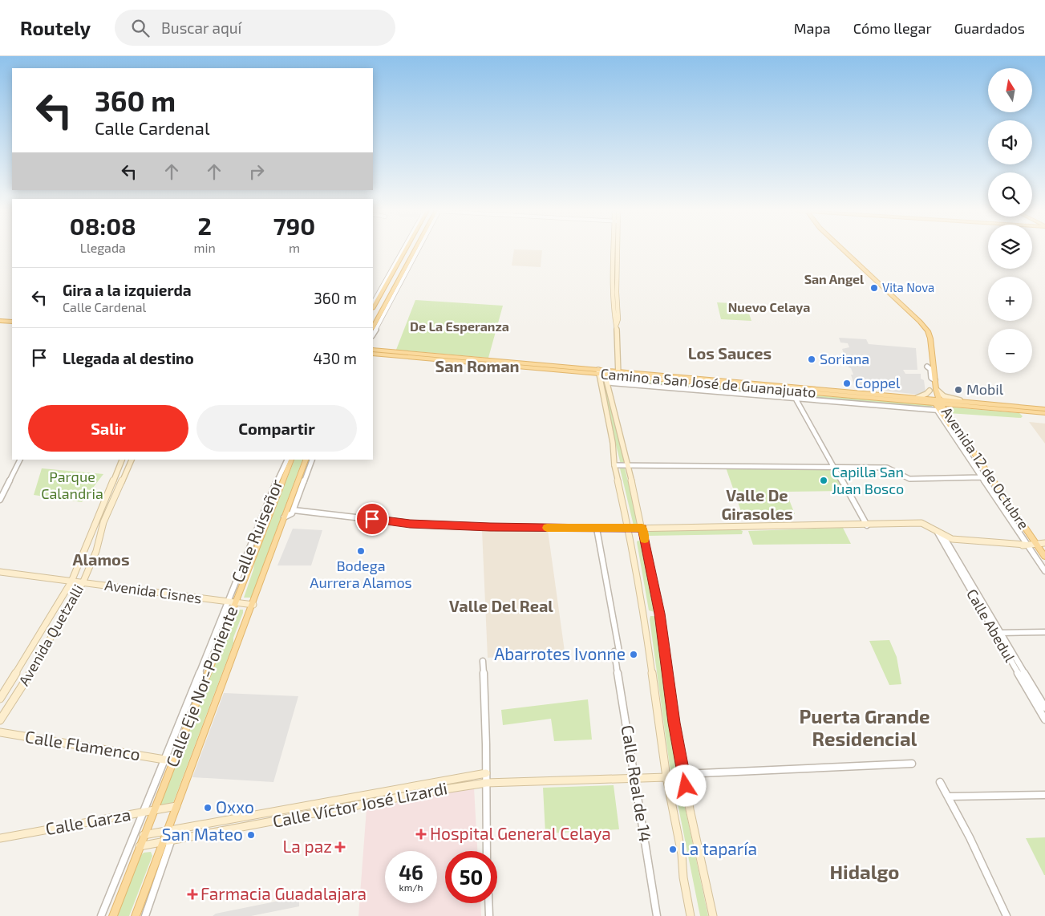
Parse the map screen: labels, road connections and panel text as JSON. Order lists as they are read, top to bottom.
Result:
{
  "streets": {
    "main road": [
      "Camino a San José de Guanajuato",
      "Avenida 12 de Octubre",
      "Avenida Cisnes",
      "Avenida Quetzalli",
      "Calle Eje Nor-Poniente",
      "Calle Flamenco",
      "Calle Víctor José Lizardi",
      "Calle Garza"
    ],
    "street": ["Calle Ruiseñor", "Calle Abedul", "Calle Real de 14"]
  },
  "crossings": [
    ["Camino a San José de Guanajuato", "Avenida 12 de Octubre"],
    ["Calle Ruiseñor", "Avenida Cisnes"],
    ["Calle Ruiseñor", "Calle Eje Nor-Poniente"],
    ["Calle Ruiseñor", "Calle Flamenco"],
    ["Calle Ruiseñor", "Calle Garza"],
    ["Avenida Cisnes", "Avenida Quetzalli"],
    ["Avenida Cisnes", "Calle Eje Nor-Poniente"],
    ["Calle Eje Nor-Poniente", "Calle Víctor José Lizardi"],
    ["Calle Eje Nor-Poniente", "Calle Garza"],
    ["Calle Real de 14", "Calle Víctor José Lizardi"]
  ],
  "districts": [
    "San Angel",
    "Nuevo Celaya",
    "De La Esperanza",
    "Los Sauces",
    "San Roman",
    "Valle De Girasoles",
    "Alamos",
    "Valle Del Real",
    "Puerta Grande Residencial",
    "Hidalgo"
  ],
  "parks": ["Parque Calandria"],
  "places": {
    "other": [
      "Vita Nova",
      "Soriana",
      "Coppel",
      "Mobil",
      "Capilla San Juan Bosco",
      "Bodega Aurrera Alamos",
      "Abarrotes Ivonne",
      "Oxxo",
      "San Mateo",
      "La taparía"
    ],
    "health": ["Hospital General Celaya", "La paz", "Farmacia Guadalajara"]
  },
  "north": "top",
  "page": {
    "header": "Routely",
    "search": "Buscar aquí",
    "nav": ["Mapa", "Cómo llegar", "Guardados"],
    "map_buttons": ["+", "−"],
    "turn": ["360 m", "Calle Cardenal"],
    "eta": [
      "08:08",
      "Llegada",
      "2",
      "min",
      "790",
      "m"
    ],
    "list": [
      {
        "name": "Gira a la izquierda",
        "note": "Calle Cardenal",
        "value": "360 m"
      },
      {
        "name": "Llegada al destino",
        "value": "430 m"
      }
    ],
    "buttons": ["Salir", "Compartir"],
    "speed": "46 km/h",
    "limit": "50"
  }
}
